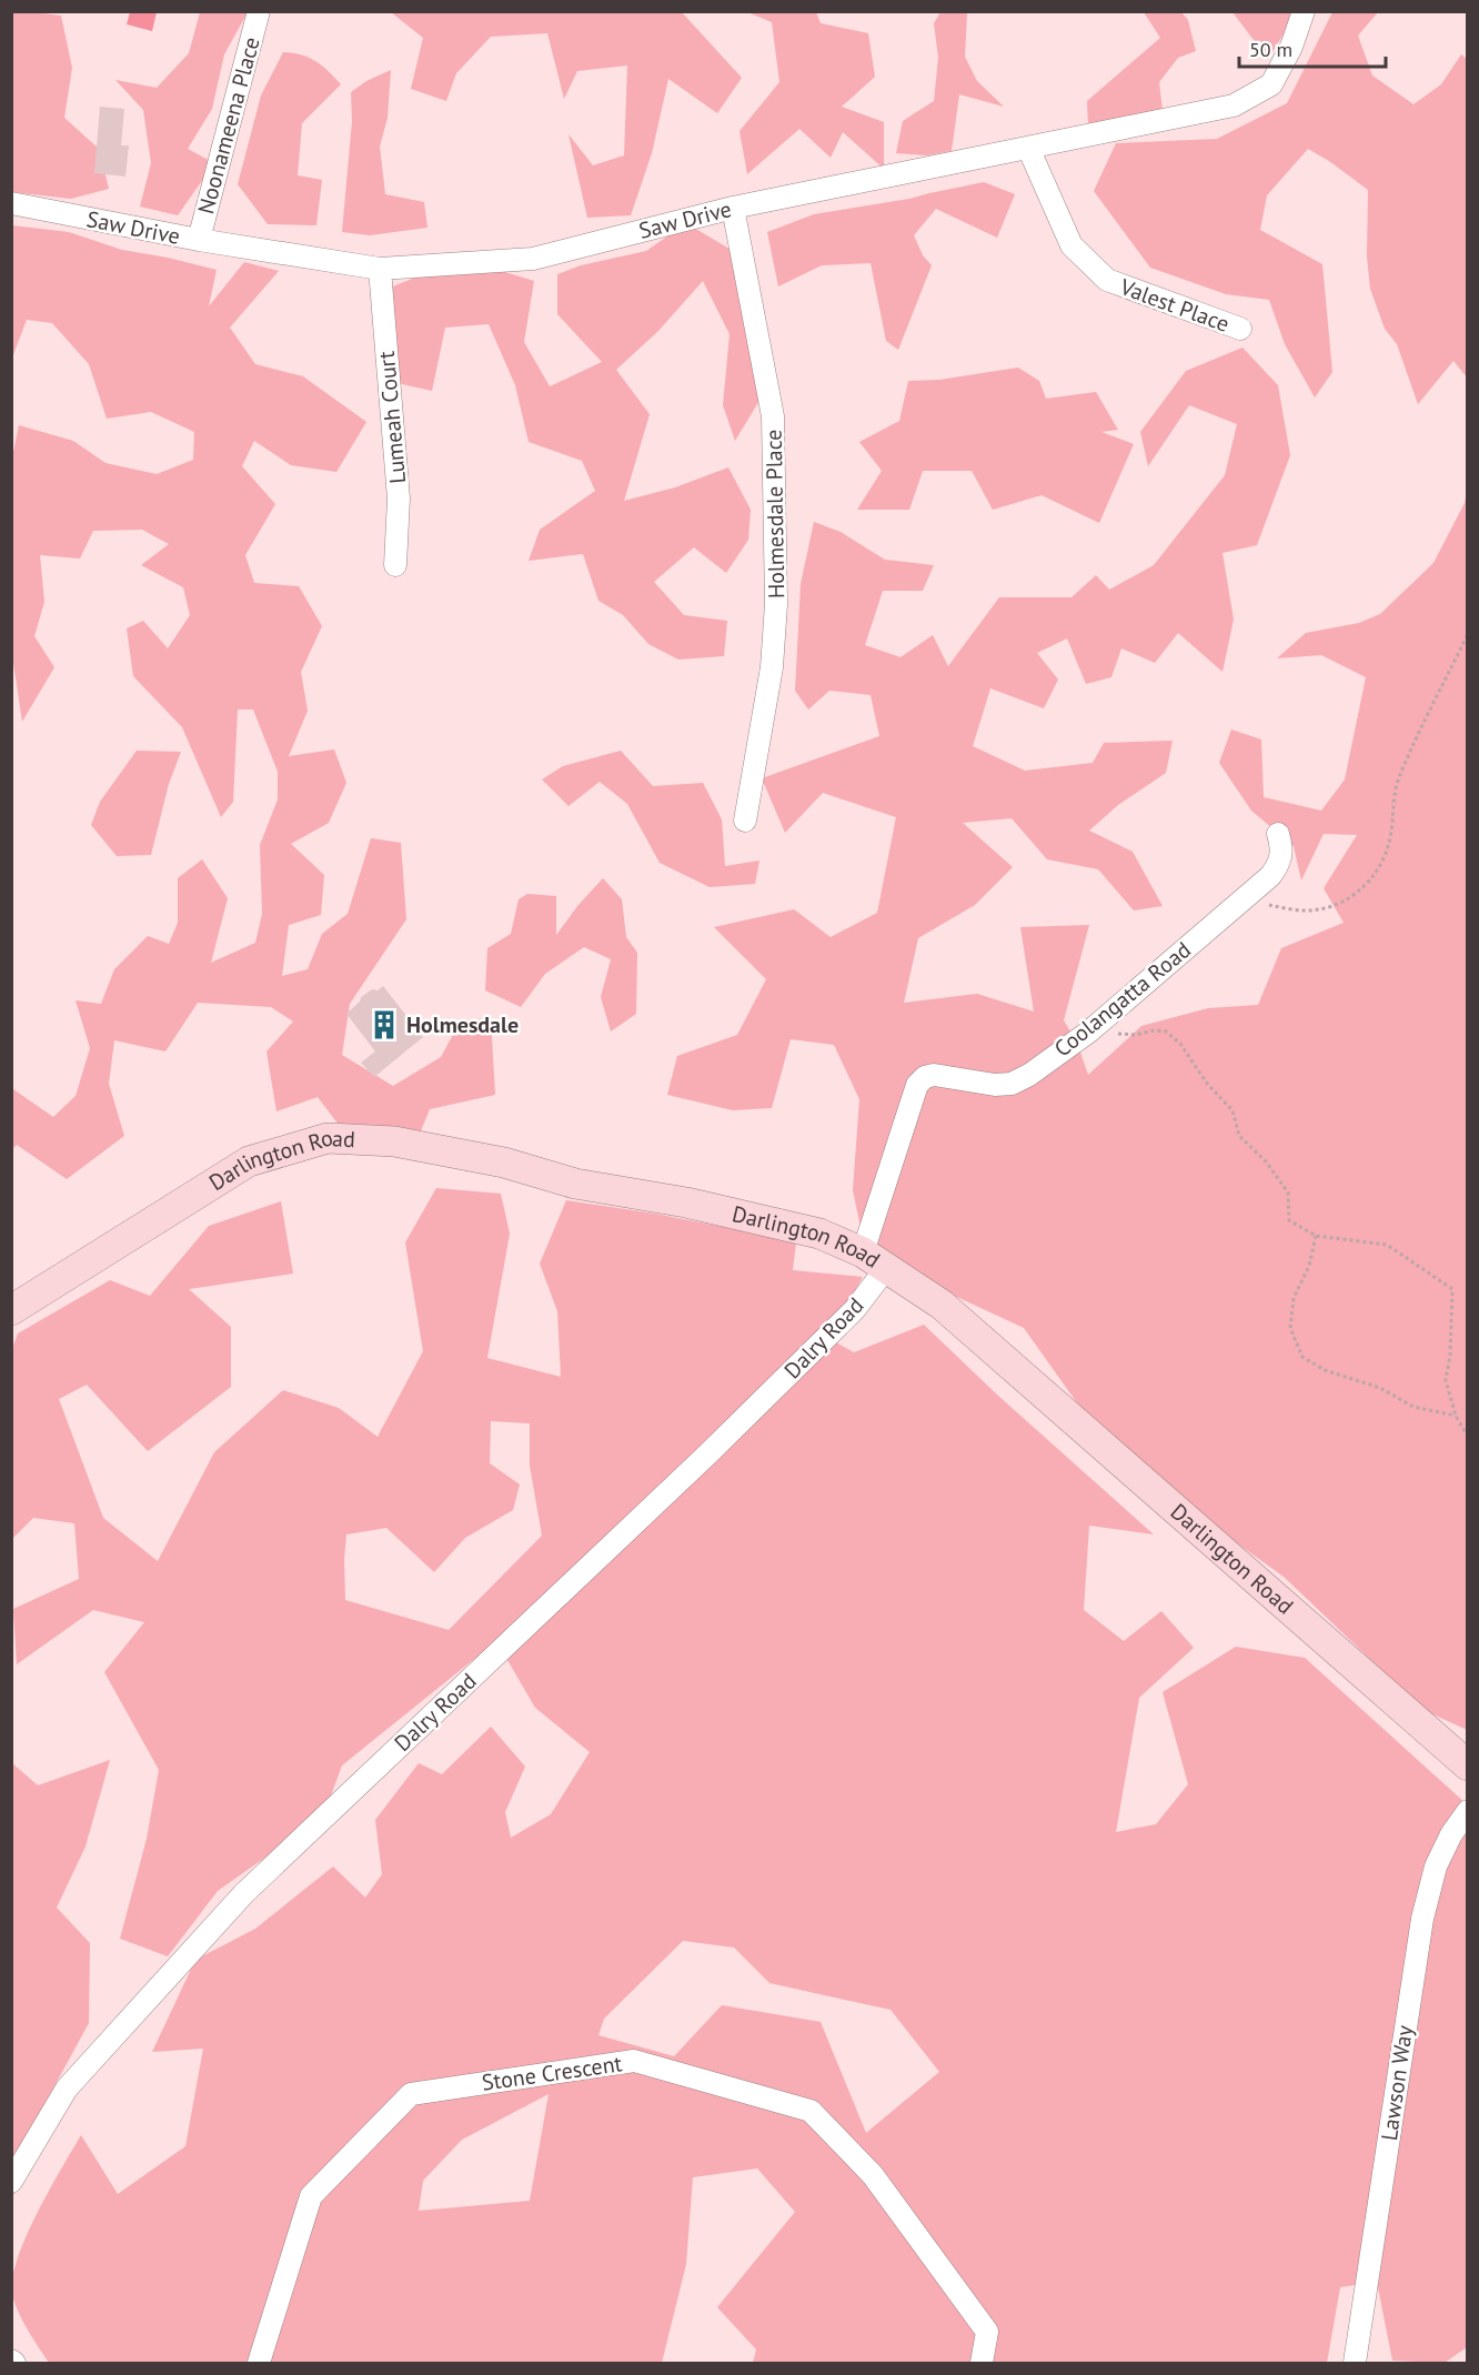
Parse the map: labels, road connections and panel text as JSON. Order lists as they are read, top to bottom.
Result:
{
  "streets": {
    "street": [
      "Noonameena Place",
      "Saw Drive",
      "Valest Place",
      "Lumeah Court",
      "Holmesdale Place",
      "Coolangatta Road",
      "Darlington Road",
      "Dalry Road",
      "Stone Crescent",
      "Lawson Way"
    ]
  },
  "crossings": [
    ["Noonameena Place", "Saw Drive"],
    ["Saw Drive", "Valest Place"],
    ["Saw Drive", "Lumeah Court"],
    ["Saw Drive", "Holmesdale Place"],
    ["Coolangatta Road", "Dalry Road"],
    ["Darlington Road", "Dalry Road"]
  ],
  "places": {
    "building": ["Holmesdale"]
  },
  "scale_bar": "50 m"
}
